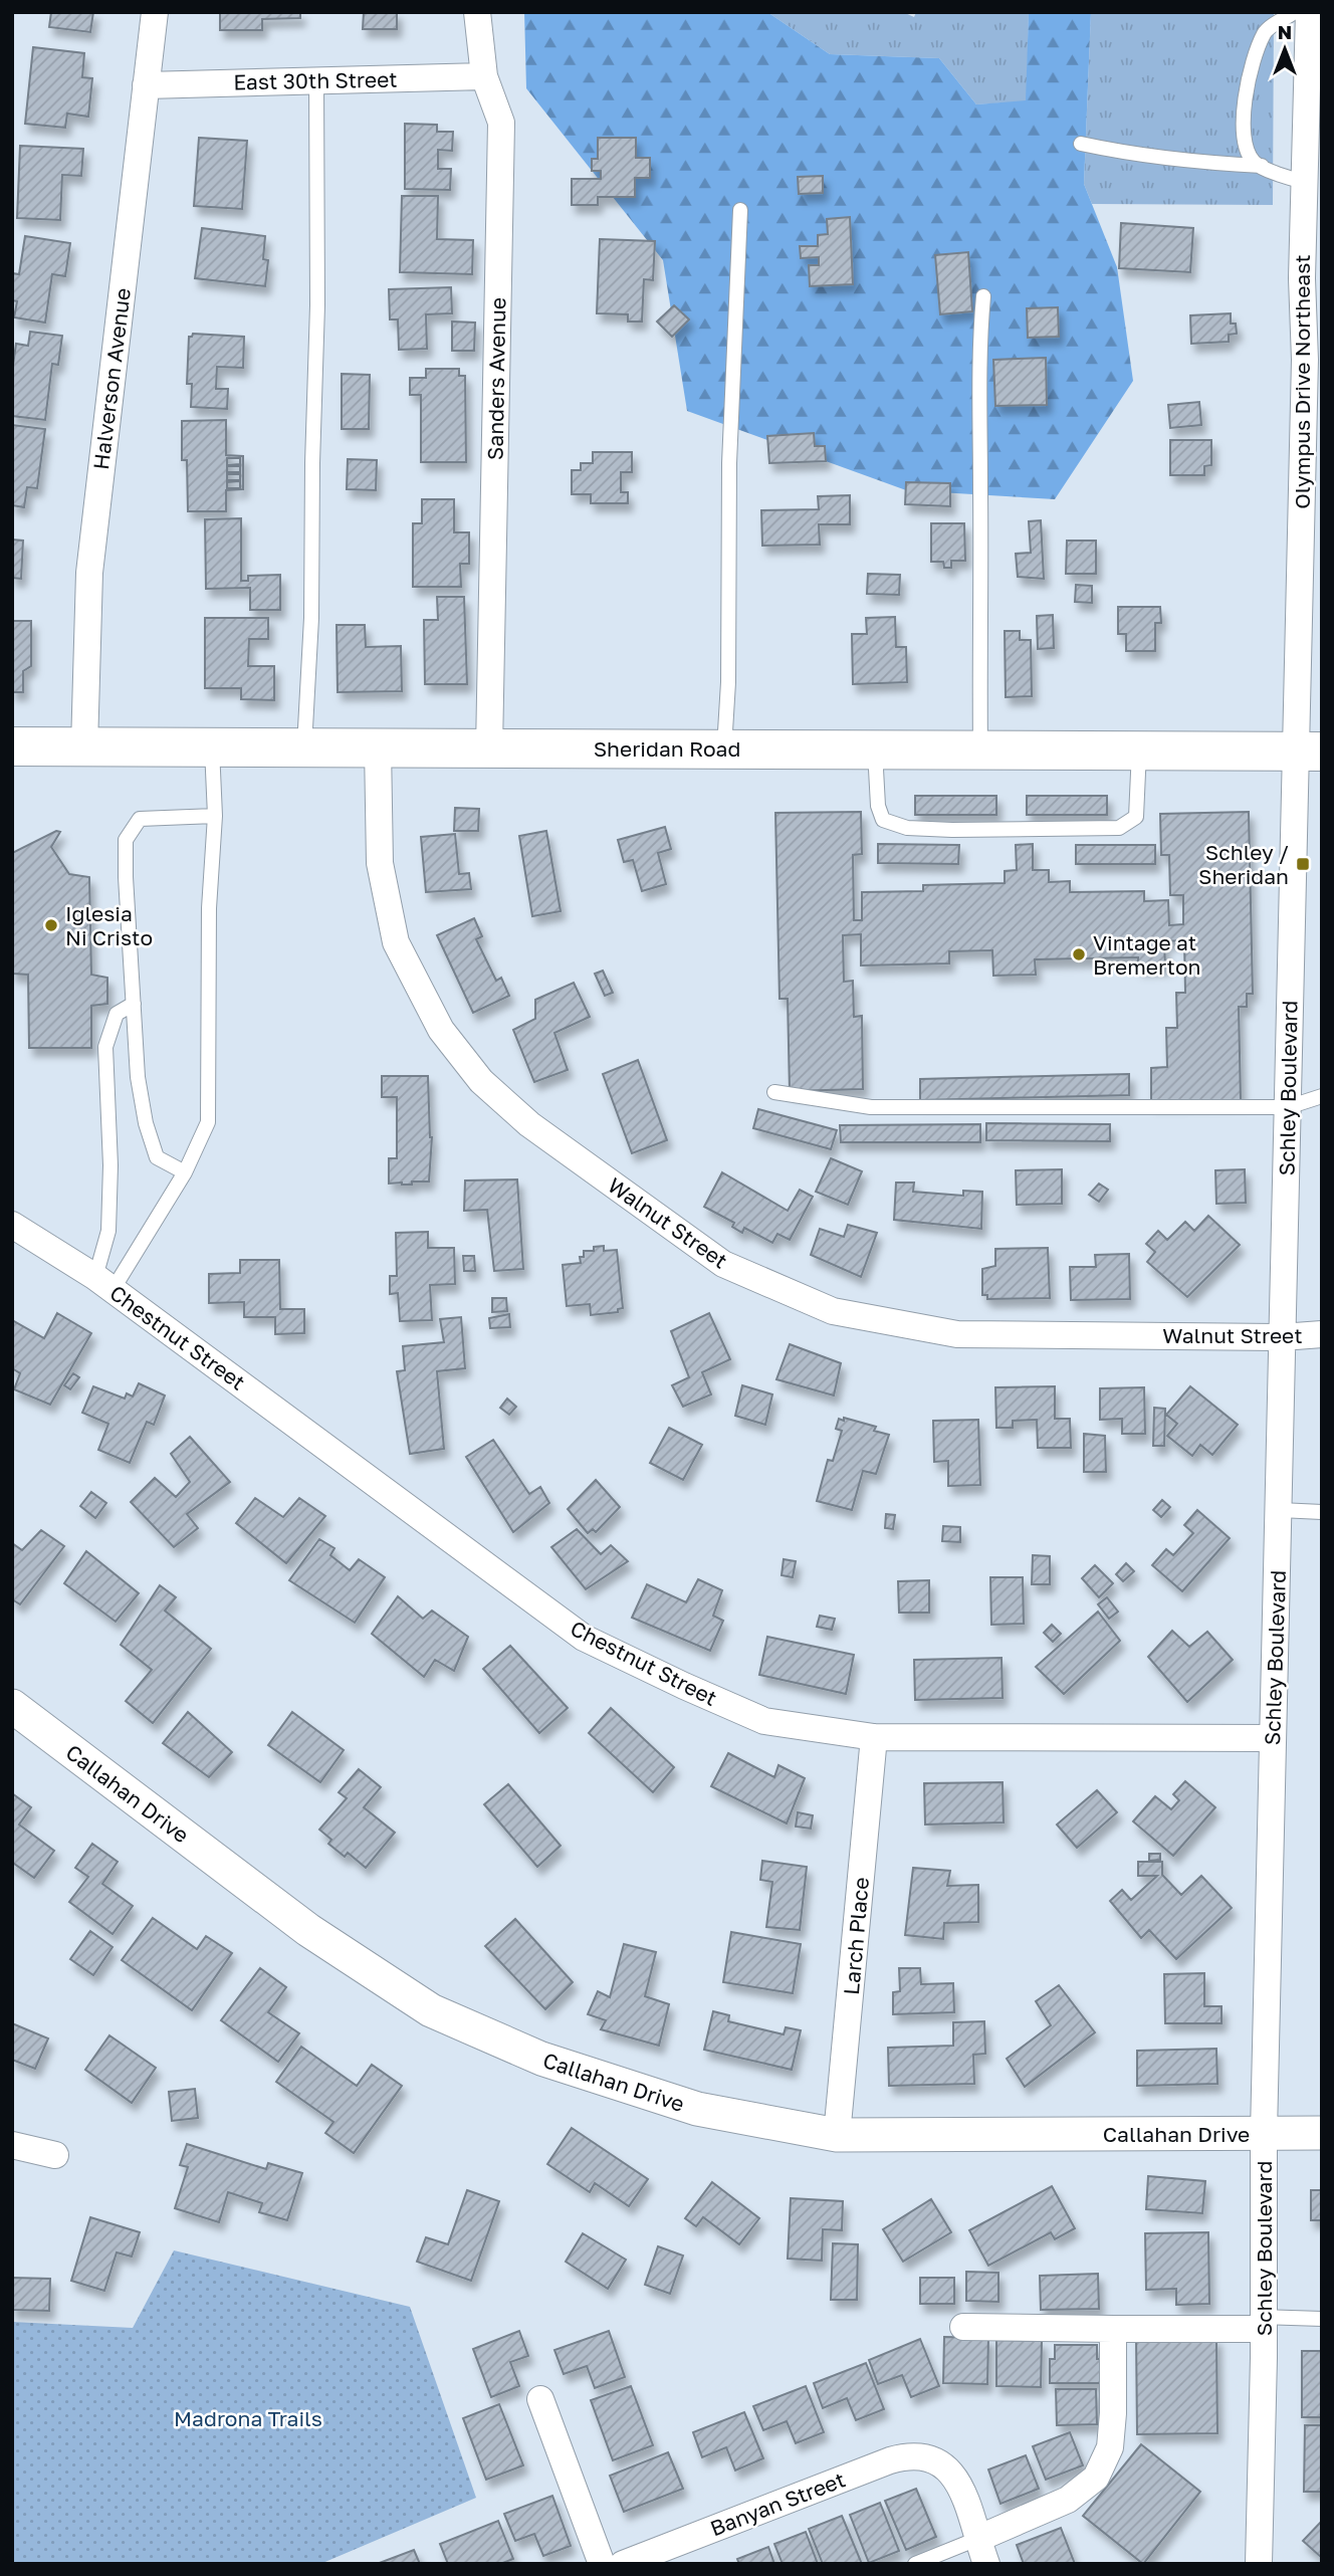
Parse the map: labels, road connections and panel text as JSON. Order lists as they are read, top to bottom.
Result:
{
  "streets": {
    "main road": ["Sheridan Road"],
    "street": [
      "East 30th Street",
      "Halverson Avenue",
      "Sanders Avenue",
      "Olympus Drive Northeast",
      "Schley Boulevard",
      "Walnut Street",
      "Chestnut Street",
      "Callahan Drive",
      "Larch Place",
      "Banyan Street"
    ]
  },
  "crossings": [
    ["East 30th Street", "Halverson Avenue"],
    ["East 30th Street", "Sanders Avenue"],
    ["Halverson Avenue", "Sheridan Road"],
    ["Sanders Avenue", "Sheridan Road"],
    ["Olympus Drive Northeast", "Sheridan Road"],
    ["Olympus Drive Northeast", "Schley Boulevard"],
    ["Sheridan Road", "Schley Boulevard"],
    ["Sheridan Road", "Walnut Street"],
    ["Schley Boulevard", "Walnut Street"],
    ["Schley Boulevard", "Chestnut Street"],
    ["Schley Boulevard", "Callahan Drive"],
    ["Chestnut Street", "Larch Place"],
    ["Callahan Drive", "Larch Place"]
  ],
  "parks": ["Madrona Trails"],
  "places": {
    "transit": ["Schley / Sheridan"],
    "other": ["Iglesia Ni Cristo", "Vintage at Bremerton"]
  },
  "north": "top"
}
